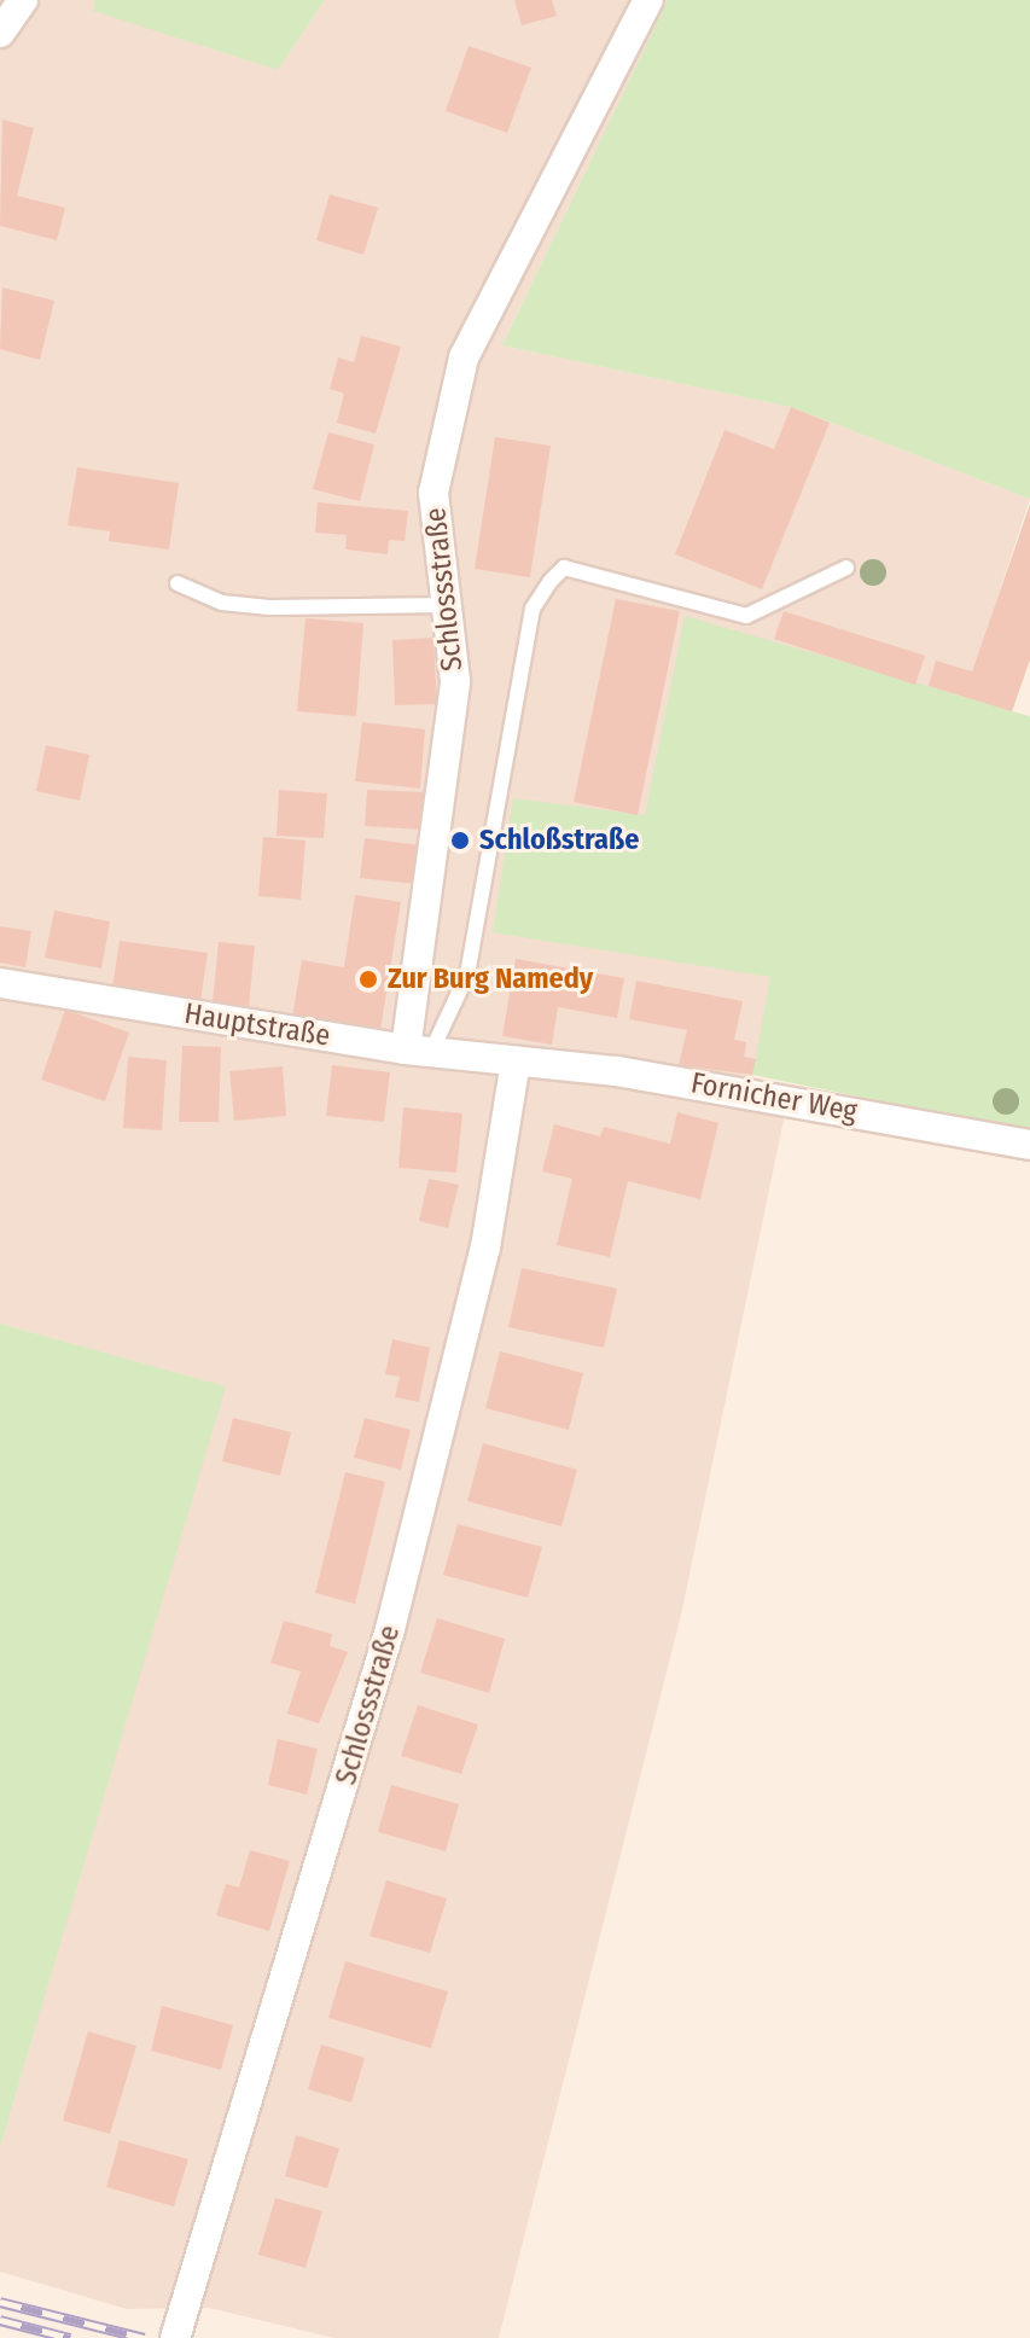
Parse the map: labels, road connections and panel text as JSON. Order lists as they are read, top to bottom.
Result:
{
  "streets": {
    "street": ["Schlossstraße", "Hauptstraße", "Fornicher Weg"]
  },
  "crossings": [
    ["Schlossstraße", "Hauptstraße"],
    ["Schlossstraße", "Fornicher Weg"],
    ["Hauptstraße", "Fornicher Weg"]
  ],
  "places": ["Schloßstraße", "Zur Burg Namedy"]
}
